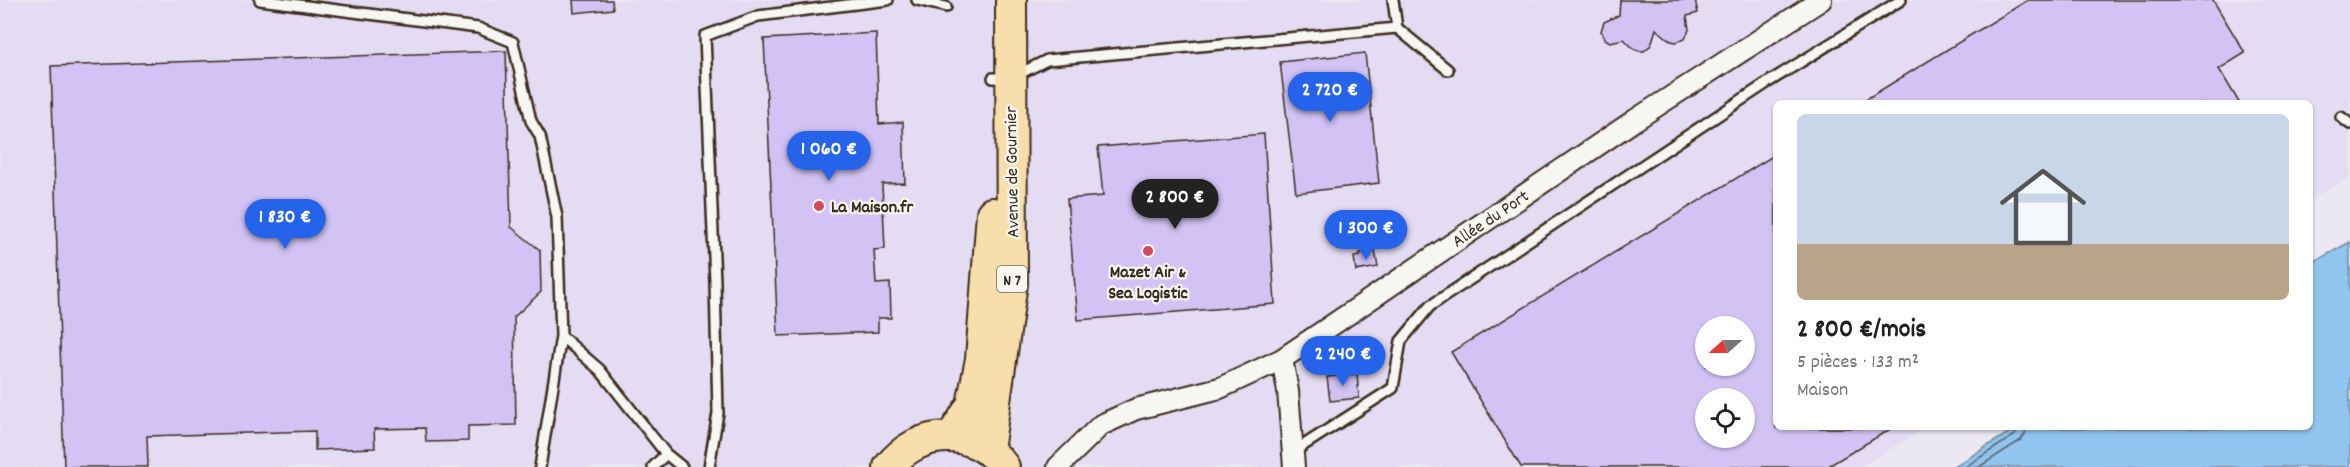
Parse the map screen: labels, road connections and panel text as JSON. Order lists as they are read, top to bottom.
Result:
{
  "streets": {
    "main road": ["Avenue de Gournier", "N 7"],
    "street": ["Allée du Port"]
  },
  "places": ["La Maison.fr", "Mazet Air & Sea Logistic"],
  "north": "left",
  "page": {
    "price": [
      "2 720 €",
      "1 060 €",
      "2 800 €",
      "1 830 €",
      "1 300 €",
      "2 240 €"
    ],
    "list": [
      {
        "name": "2 800 €/mois",
        "note": "5 pièces · 133 m² · Maison"
      }
    ]
  }
}
